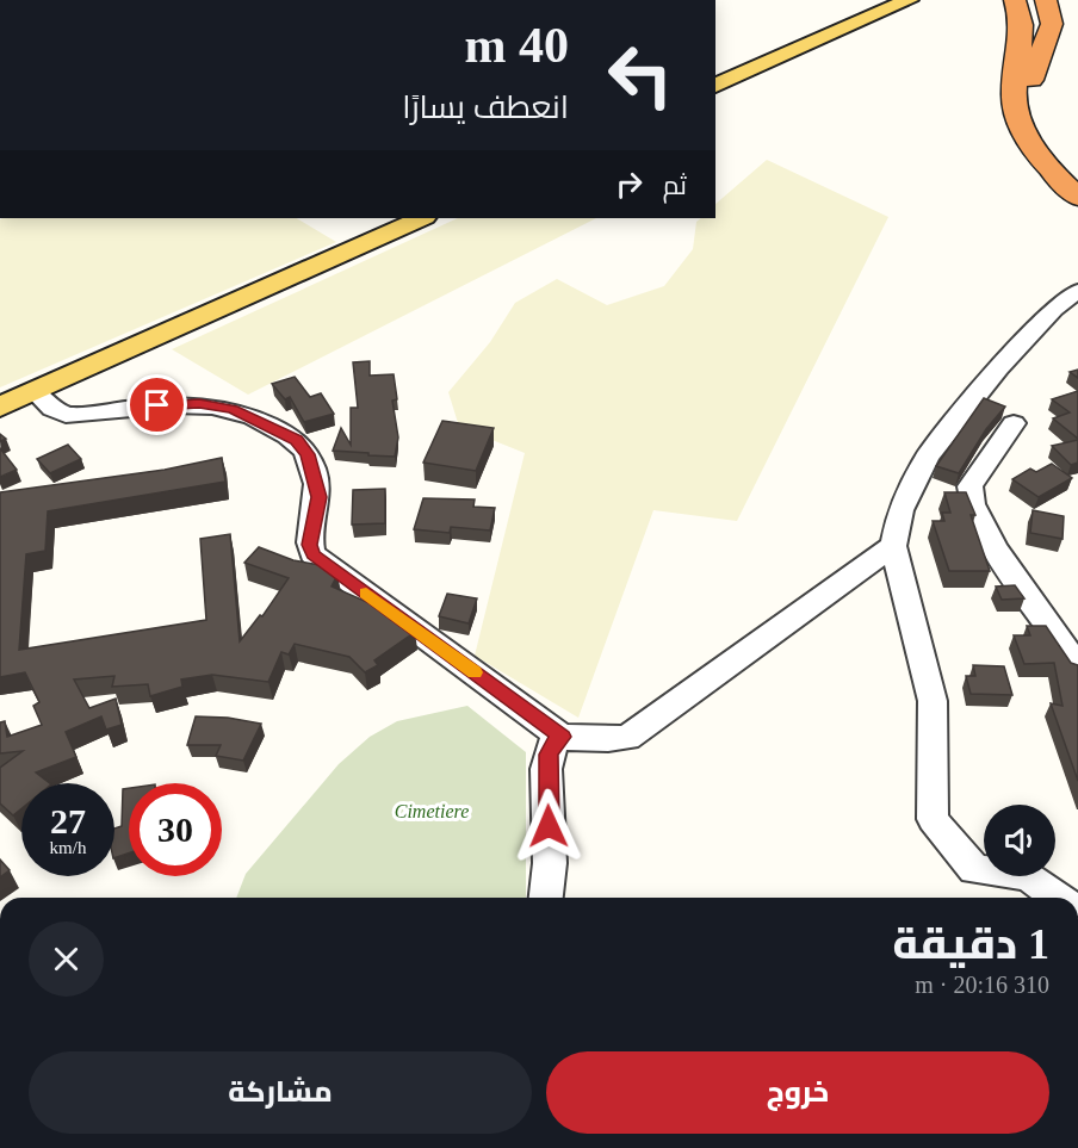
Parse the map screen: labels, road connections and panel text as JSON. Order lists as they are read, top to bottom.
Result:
{
  "parks": ["Cimetiere"],
  "page": {
    "turn": ["40 m", "انعطف يسارًا"],
    "then": "ثم",
    "speed": "27 km/h",
    "limit": "30",
    "heading": ["1 دقيقة", "310 m · 20:16"],
    "buttons": ["خروج", "مشاركة"]
  }
}
